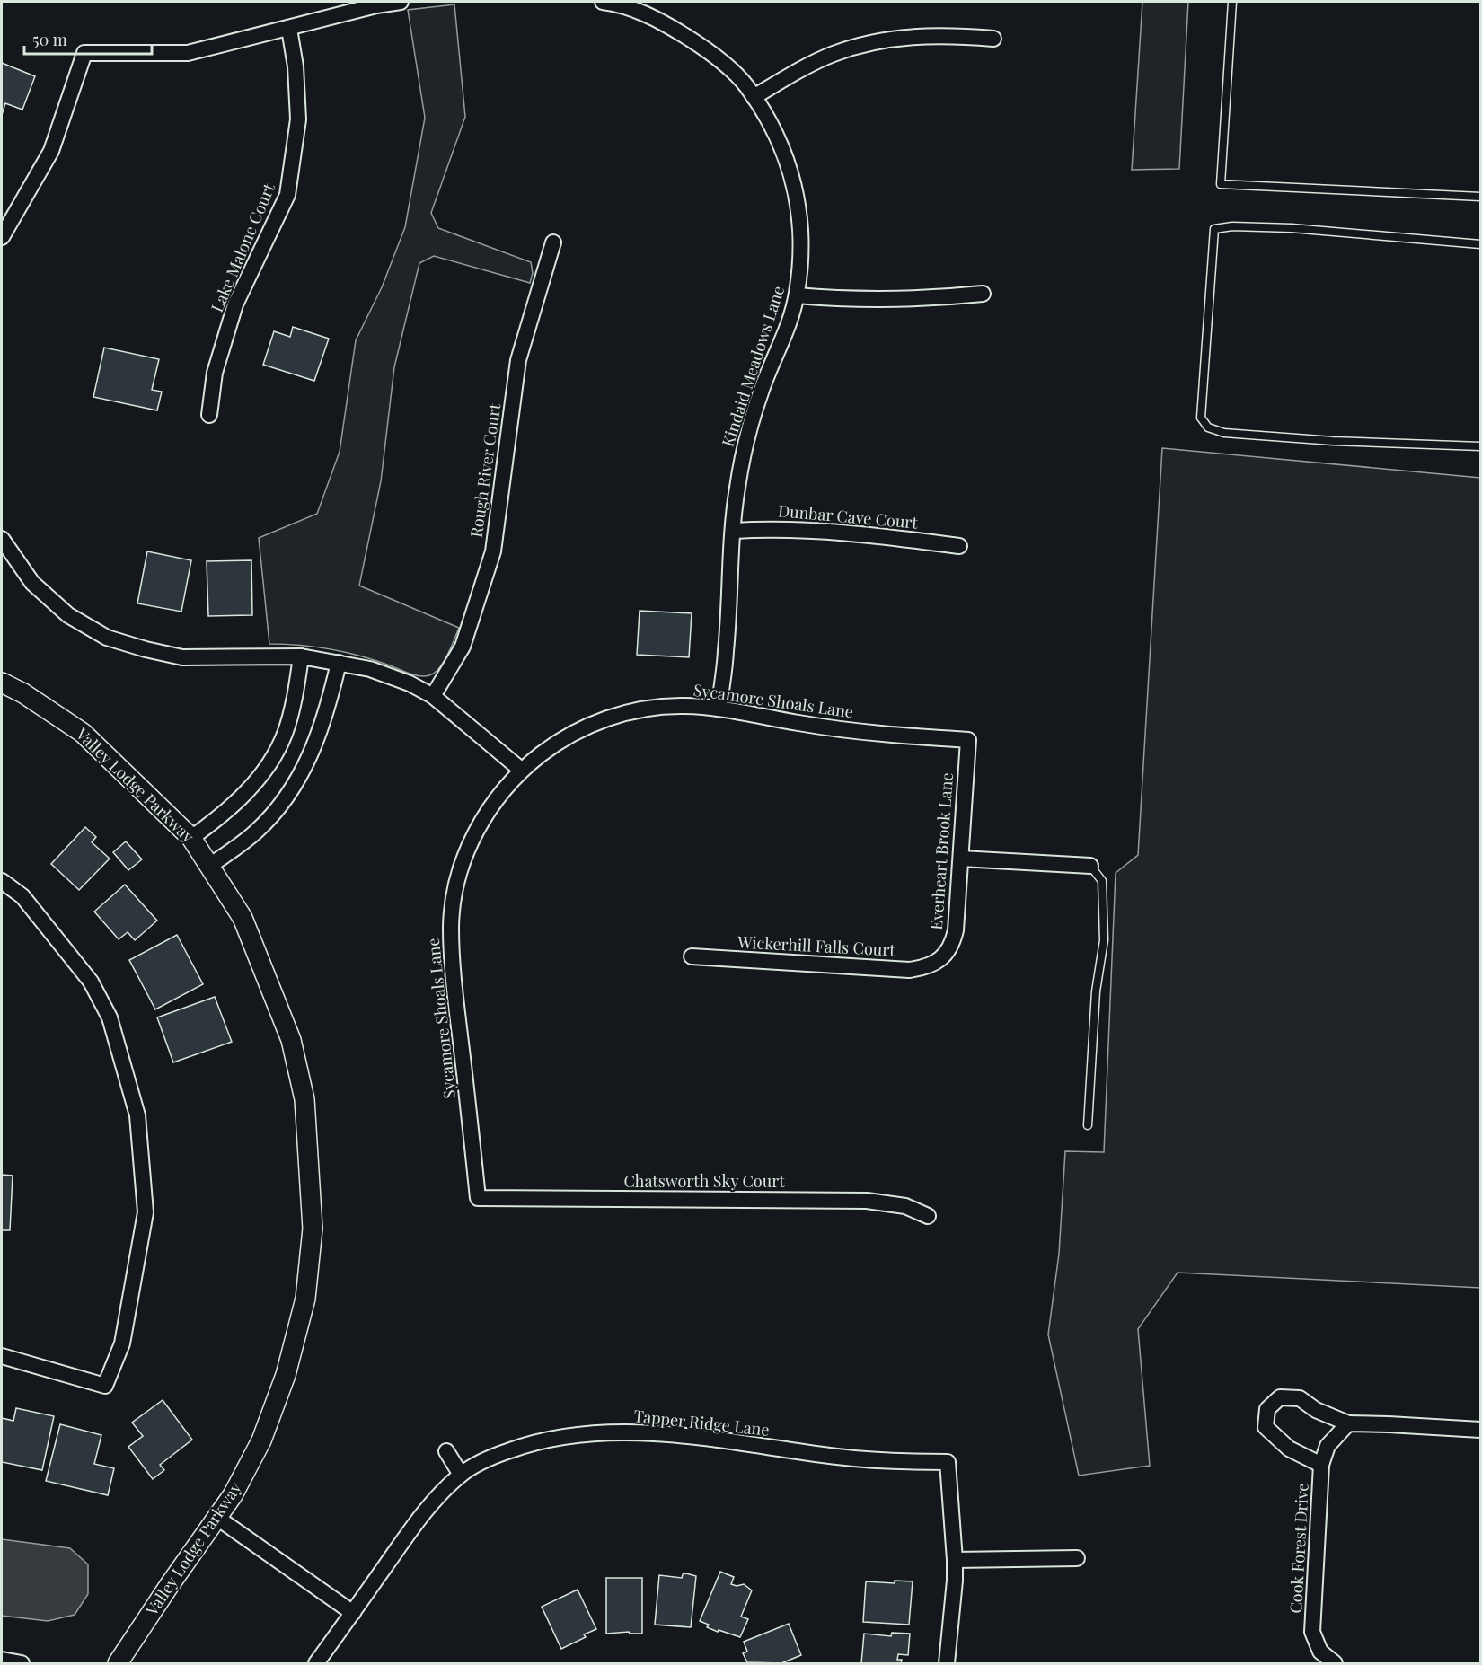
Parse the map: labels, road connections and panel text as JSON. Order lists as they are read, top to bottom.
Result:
{
  "streets": {
    "street": [
      "Lake Malone Court",
      "Kindaid Meadows Lane",
      "Rough River Court",
      "Dunbar Cave Court",
      "Sycamore Shoals Lane",
      "Valley Lodge Parkway",
      "Everheart Brook Lane",
      "Wickerhill Falls Court",
      "Chatsworth Sky Court",
      "Tapper Ridge Lane",
      "Cook Forest Drive"
    ]
  },
  "crossings": [
    ["Kindaid Meadows Lane", "Dunbar Cave Court"],
    ["Kindaid Meadows Lane", "Sycamore Shoals Lane"],
    ["Sycamore Shoals Lane", "Everheart Brook Lane"],
    ["Sycamore Shoals Lane", "Chatsworth Sky Court"],
    ["Everheart Brook Lane", "Wickerhill Falls Court"]
  ],
  "scale_bar": "50 m"
}
